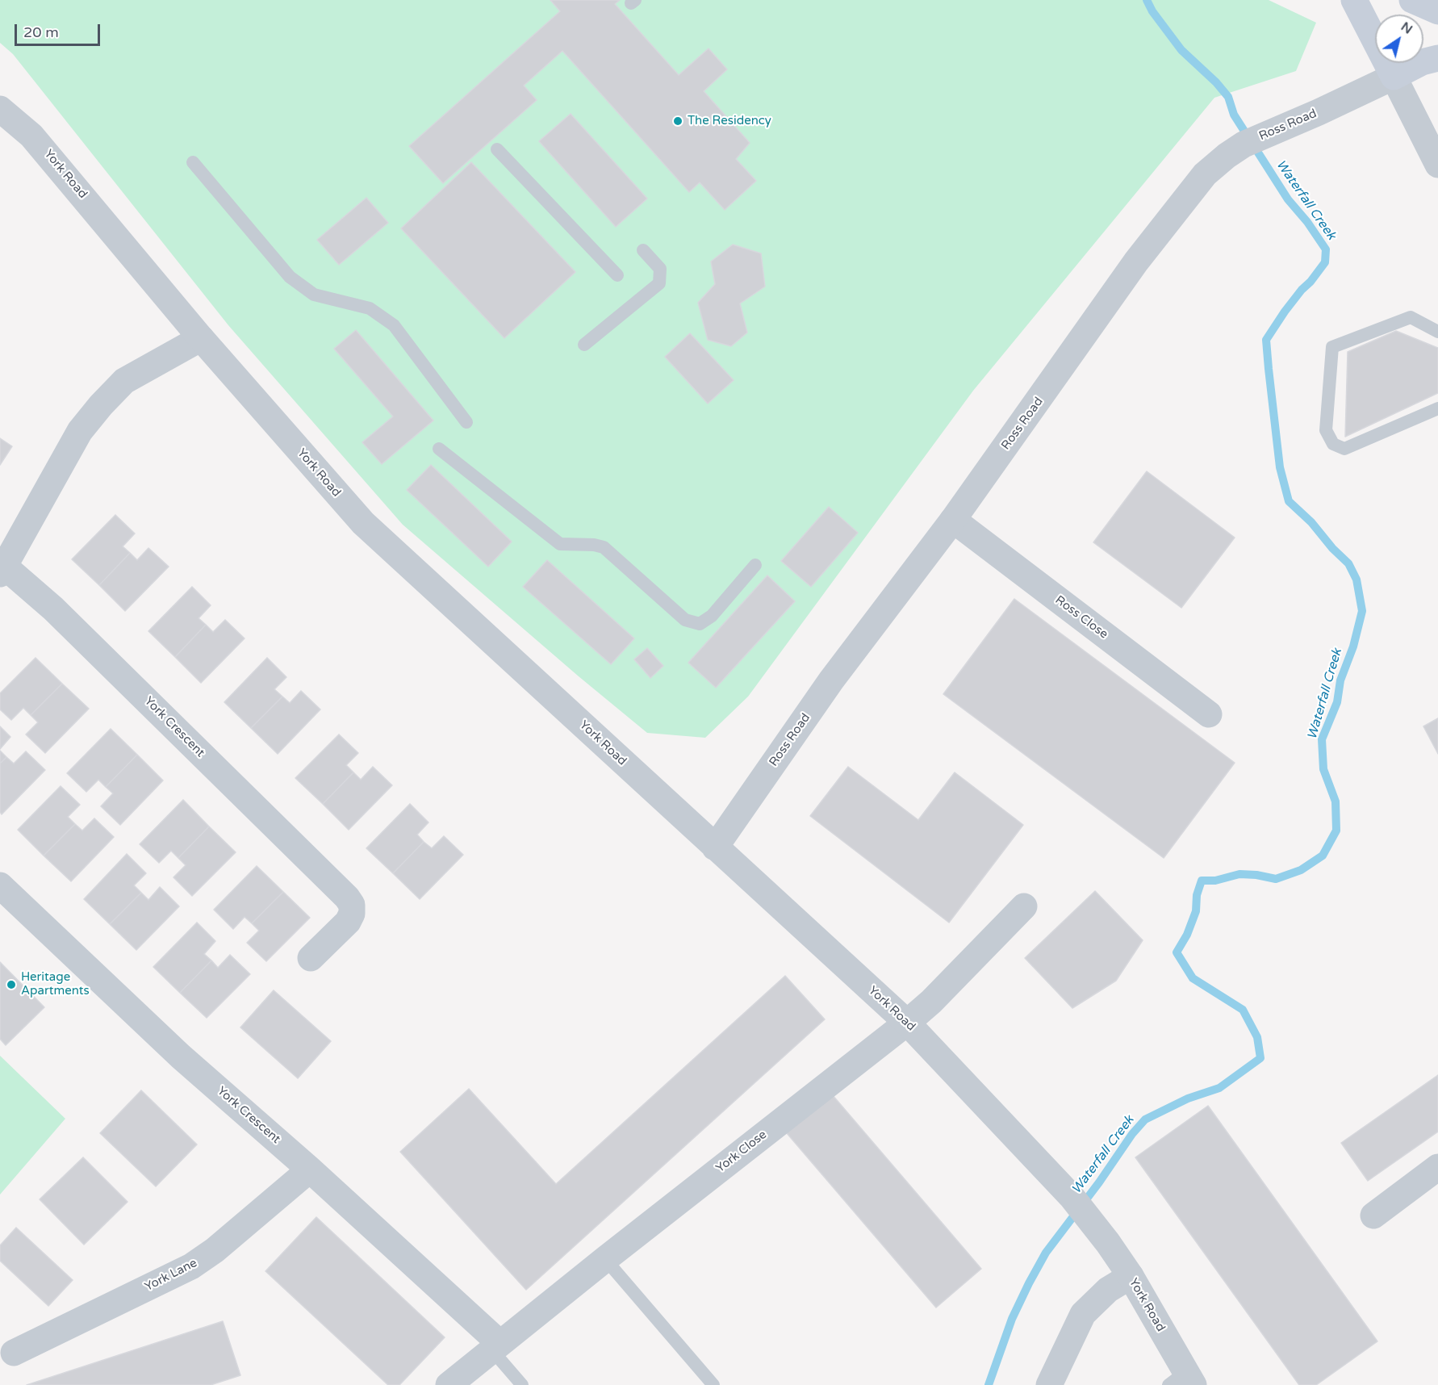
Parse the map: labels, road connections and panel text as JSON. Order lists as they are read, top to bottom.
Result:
{
  "streets": {
    "street": [
      "Ross Road",
      "York Road",
      "Ross Close",
      "York Crescent",
      "York Close",
      "York Lane"
    ]
  },
  "crossings": [
    ["Ross Road", "York Road"],
    ["Ross Road", "Ross Close"],
    ["York Road", "York Crescent"],
    ["York Road", "York Close"],
    ["York Crescent", "York Close"],
    ["York Crescent", "York Lane"]
  ],
  "water": ["Waterfall Creek"],
  "places": ["The Residency", "Heritage Apartments"],
  "scale_bar": "20 m",
  "north": "top right"
}
